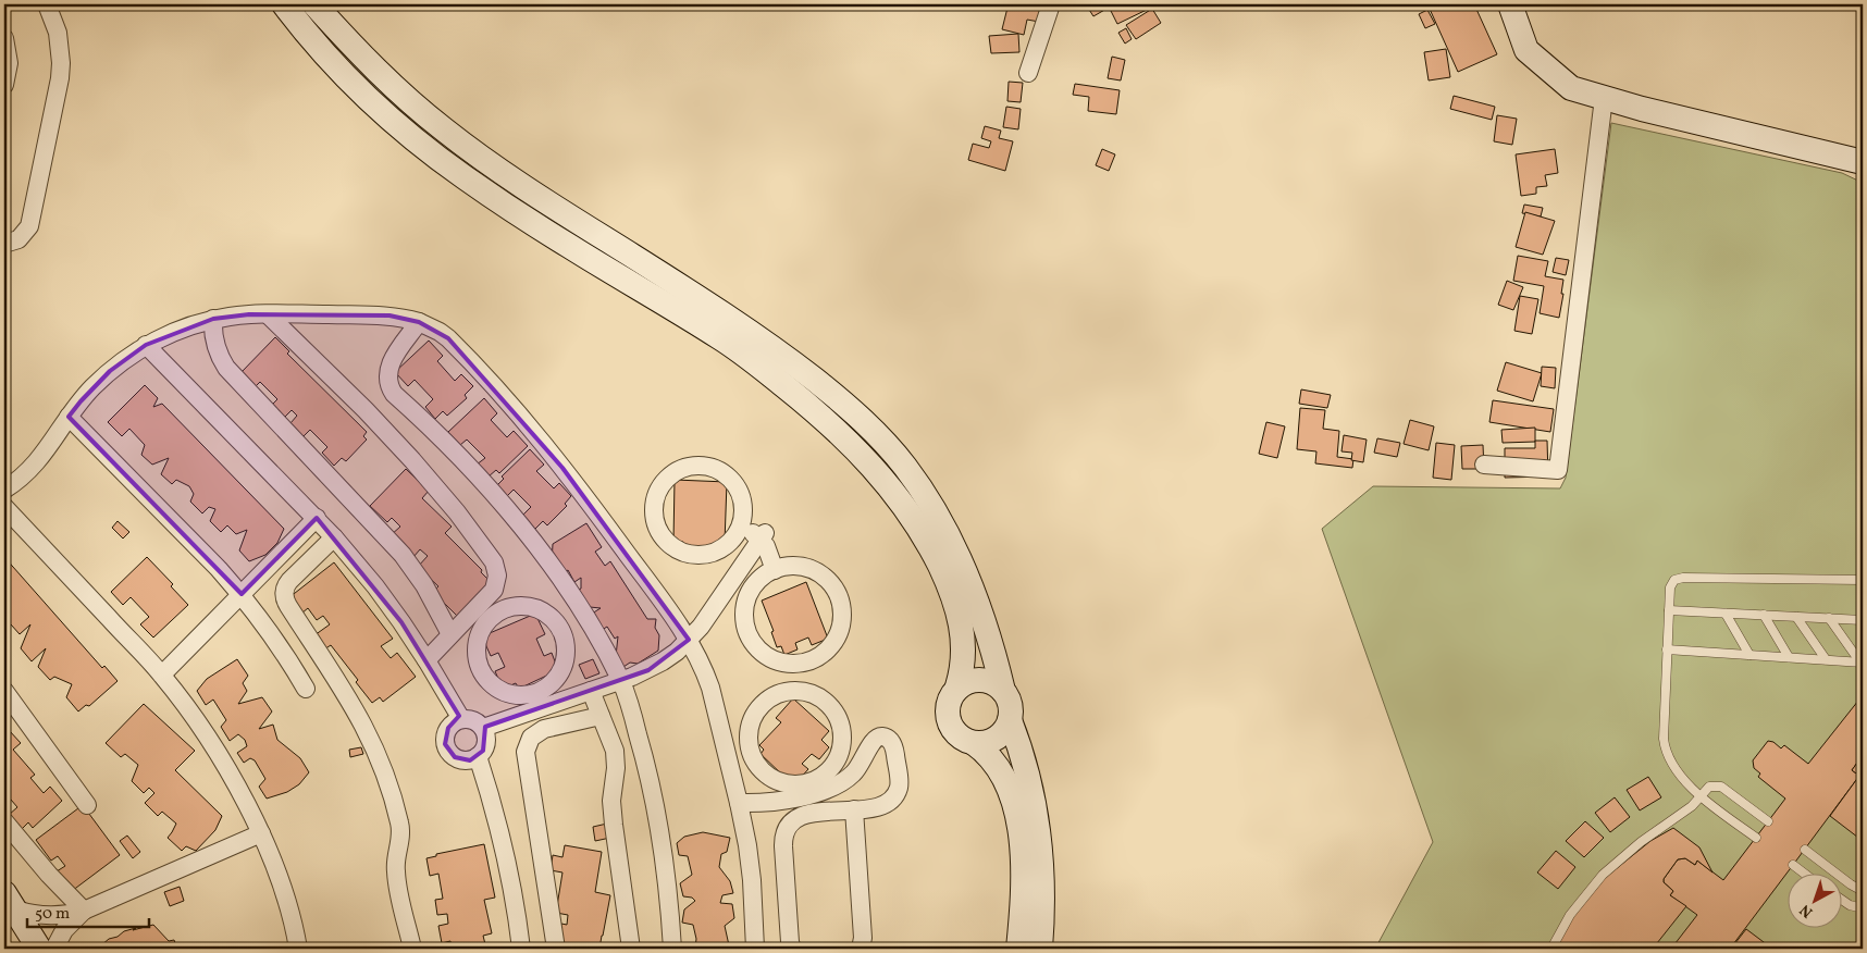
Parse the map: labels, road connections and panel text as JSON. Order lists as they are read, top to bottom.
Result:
{
  "scale_bar": "50 m",
  "north": "bottom left"
}
